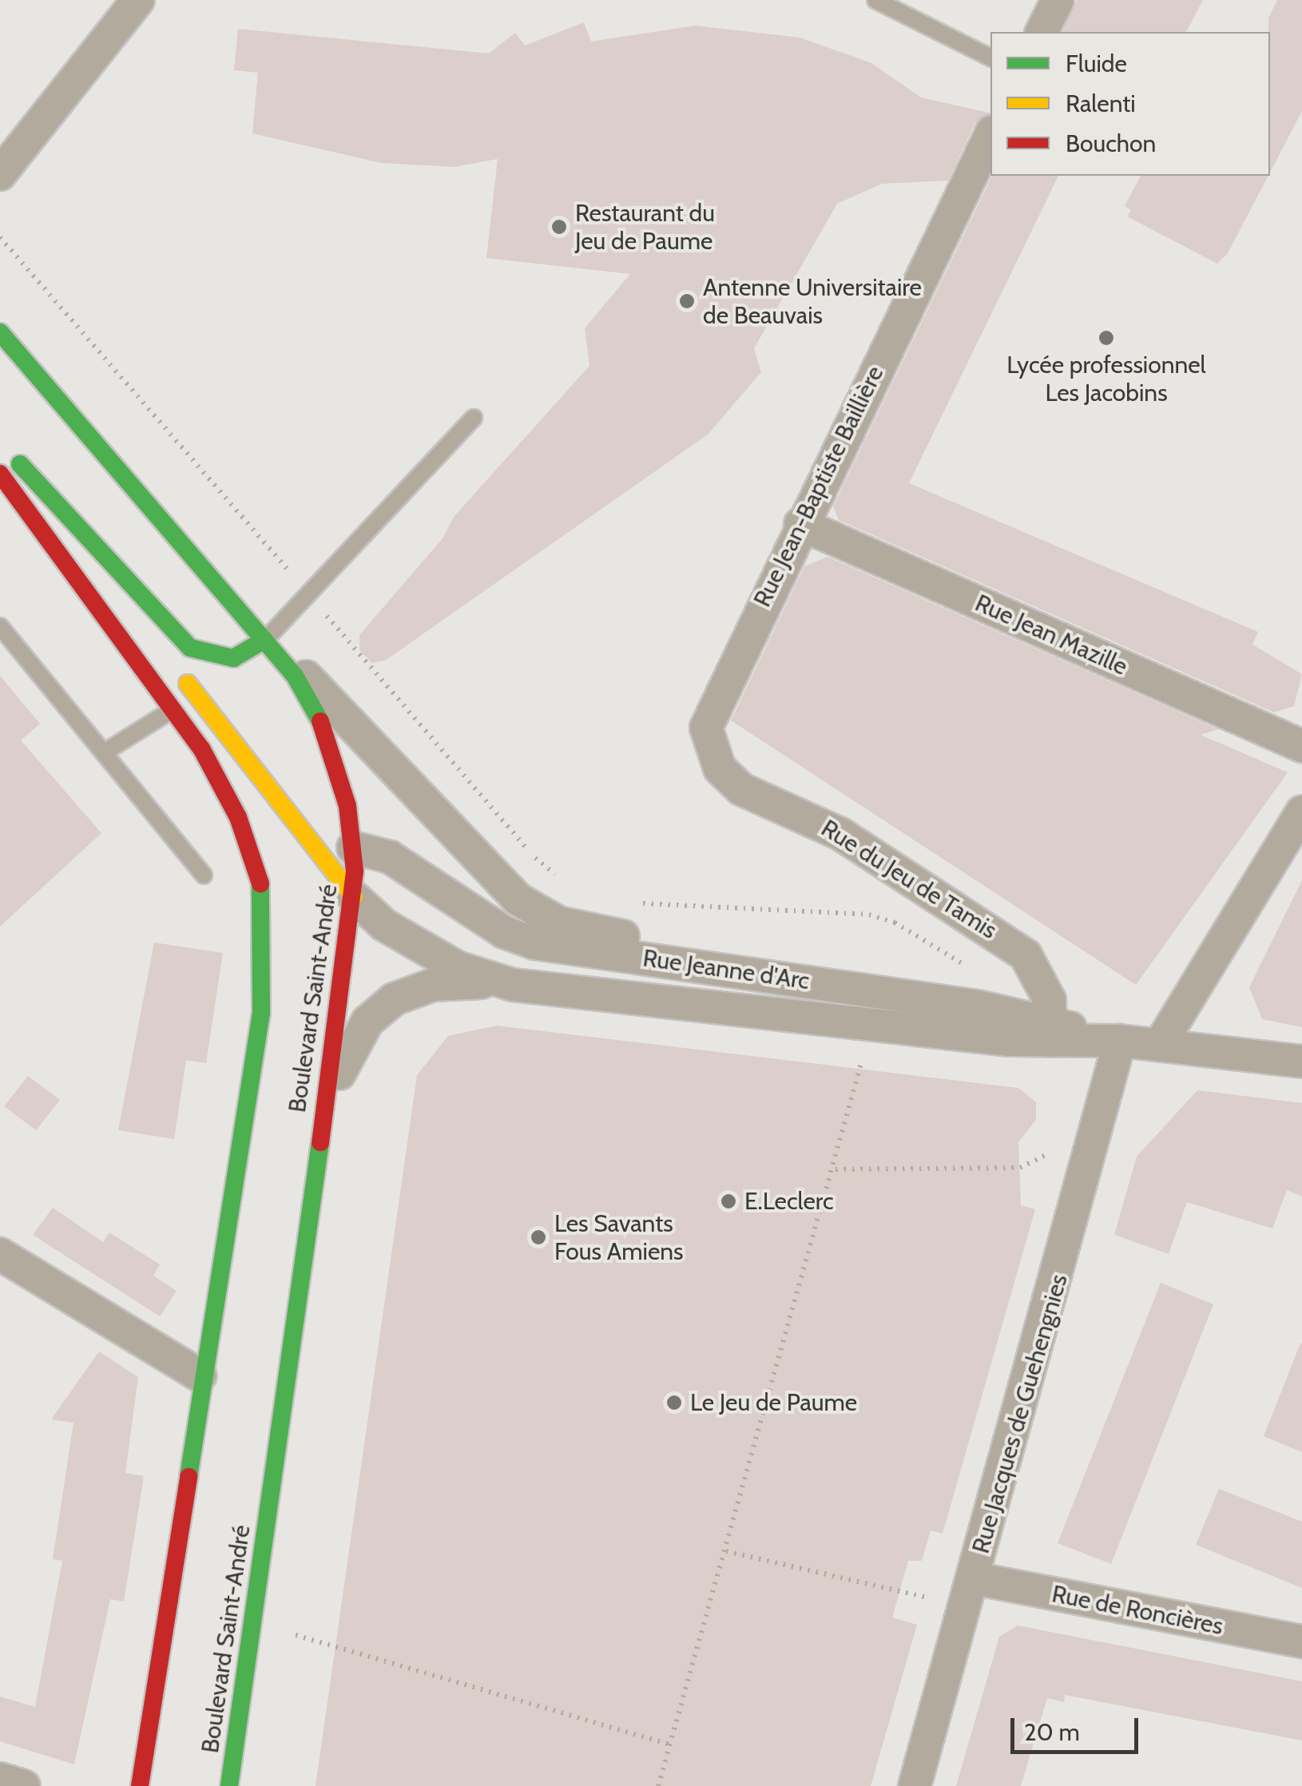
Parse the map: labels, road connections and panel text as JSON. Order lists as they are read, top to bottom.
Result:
{
  "streets": {
    "main road": ["Boulevard Saint-André"],
    "street": [
      "Rue Jean-Baptiste Baillière",
      "Rue Jean Mazille",
      "Rue du Jeu de Tamis",
      "Rue Jeanne d'Arc",
      "Rue Jacques de Guehengnies",
      "Rue de Roncières"
    ]
  },
  "crossings": [
    ["Rue Jean-Baptiste Baillière", "Rue Jean Mazille"],
    ["Rue Jean-Baptiste Baillière", "Rue du Jeu de Tamis"],
    ["Rue du Jeu de Tamis", "Rue Jeanne d'Arc"],
    ["Rue Jeanne d'Arc", "Boulevard Saint-André"],
    ["Rue Jeanne d'Arc", "Rue Jacques de Guehengnies"],
    ["Rue Jacques de Guehengnies", "Rue de Roncières"]
  ],
  "places": [
    "Restaurant du Jeu de Paume",
    "Antenne Universitaire de Beauvais",
    "Lycée professionnel Les Jacobins",
    "E.Leclerc",
    "Les Savants Fous Amiens",
    "Le Jeu de Paume"
  ],
  "legend": ["Fluide", "Ralenti", "Bouchon"],
  "scale_bar": "20 m"
}
